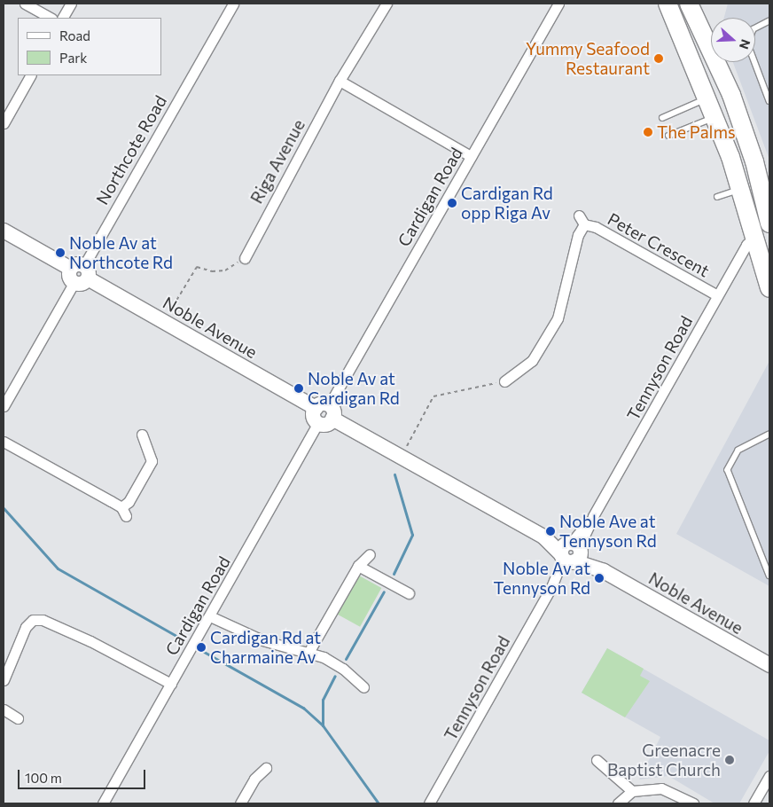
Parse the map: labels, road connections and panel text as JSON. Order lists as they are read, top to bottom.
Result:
{
  "streets": {
    "street": [
      "Northcote Road",
      "Riga Avenue",
      "Cardigan Road",
      "Peter Crescent",
      "Noble Avenue",
      "Tennyson Road"
    ]
  },
  "crossings": [
    ["Northcote Road", "Noble Avenue"],
    ["Cardigan Road", "Noble Avenue"],
    ["Peter Crescent", "Tennyson Road"],
    ["Noble Avenue", "Tennyson Road"]
  ],
  "places": [
    "Yummy Seafood Restaurant",
    "The Palms",
    "Cardigan Rd opp Riga Av",
    "Noble Av at Northcote Rd",
    "Noble Av at Cardigan Rd",
    "Noble Ave at Tennyson Rd",
    "Noble Av at Tennyson Rd",
    "Cardigan Rd at Charmaine Av",
    "Greenacre Baptist Church"
  ],
  "legend": ["Road", "Park"],
  "scale_bar": "100 m",
  "north": "right"
}
